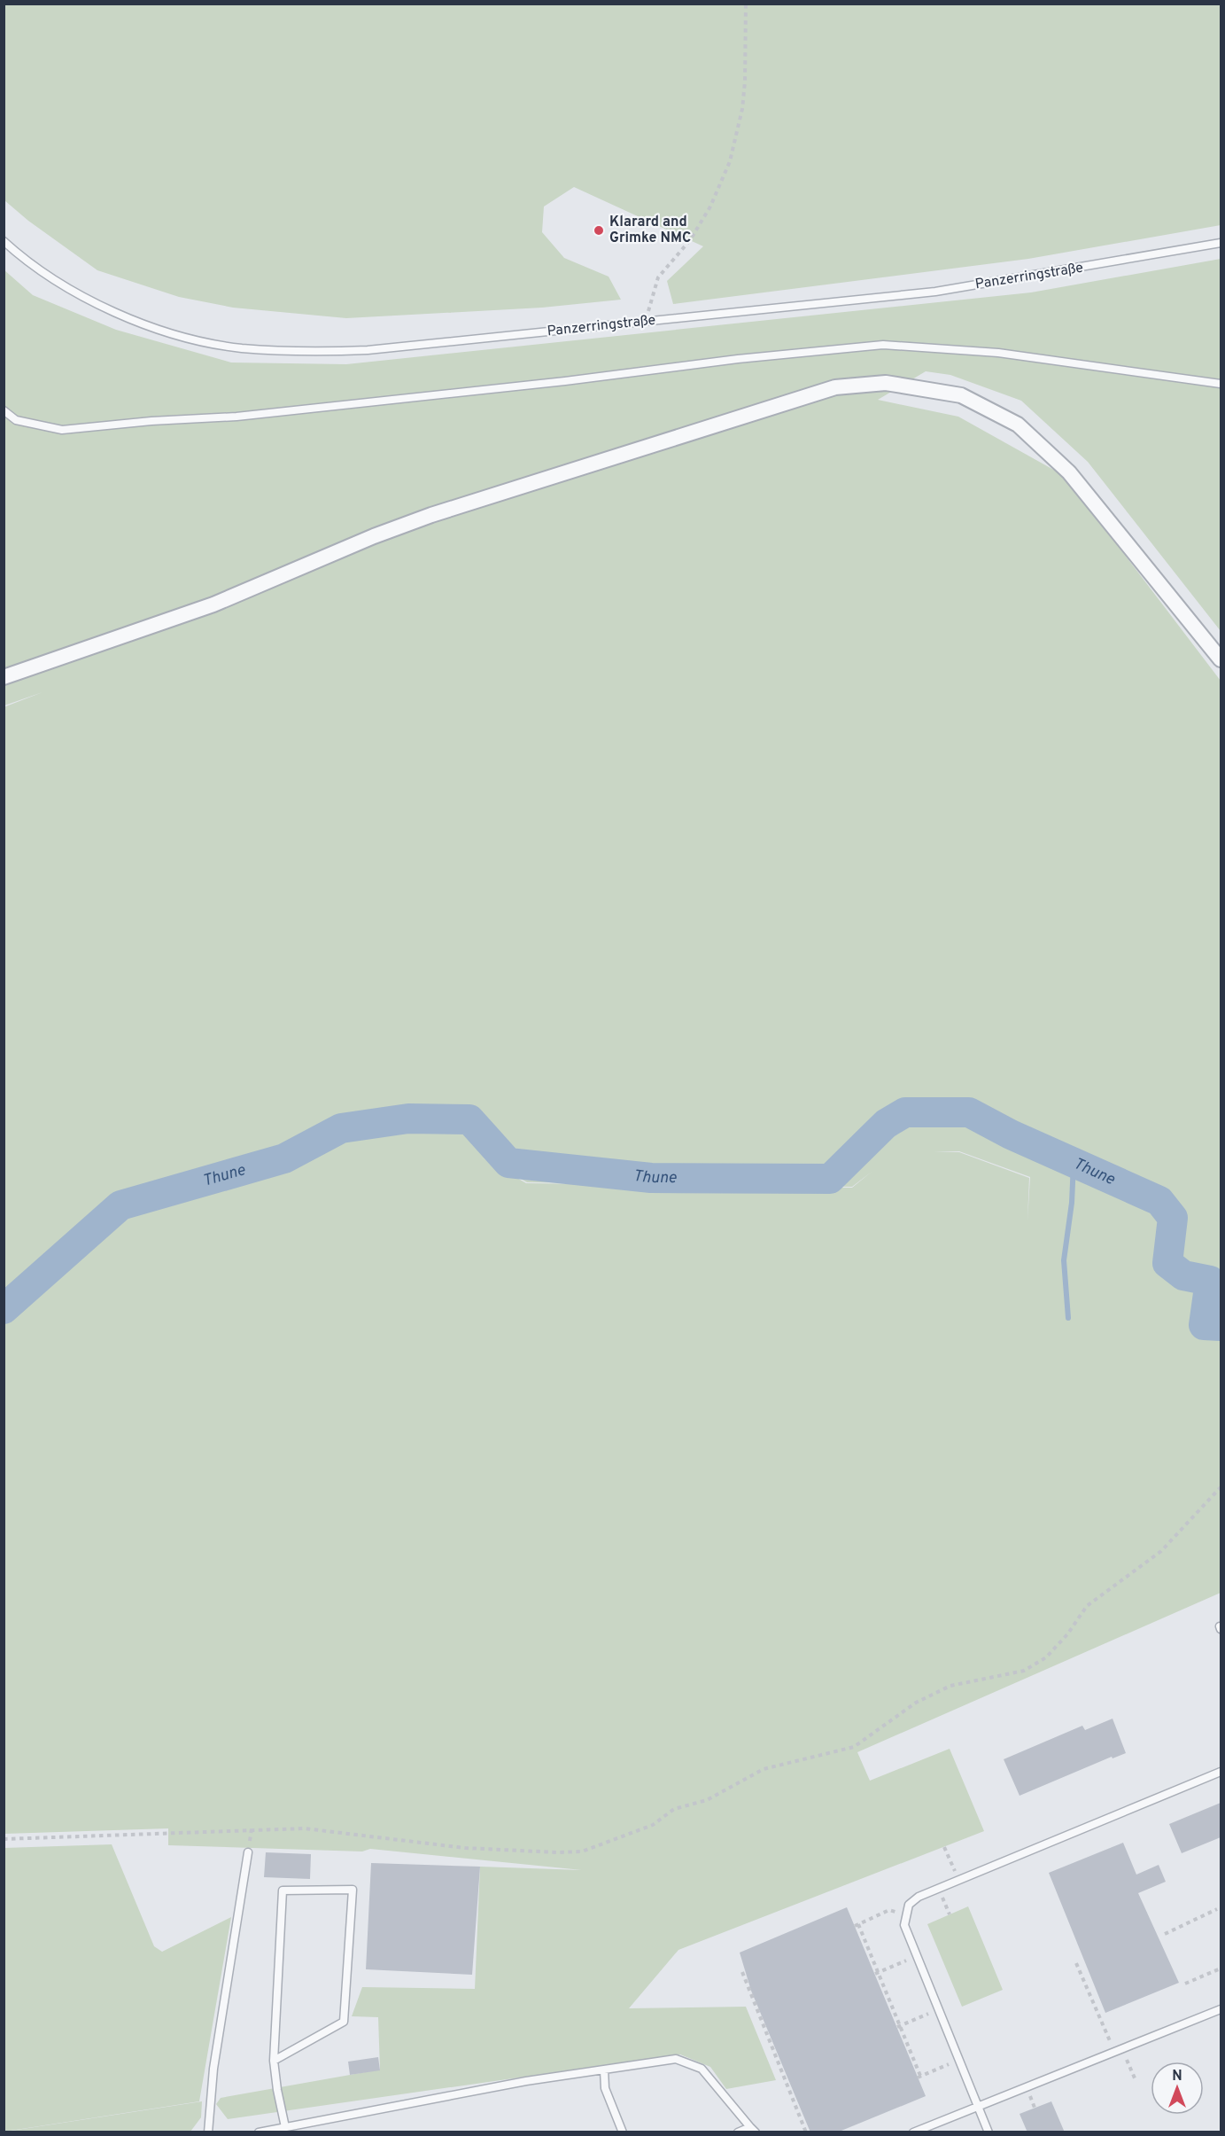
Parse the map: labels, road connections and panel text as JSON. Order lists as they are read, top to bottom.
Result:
{
  "streets": {
    "lane": ["Panzerringstraße"]
  },
  "water": ["Thune"],
  "places": ["Klarard and Grimke NMC"],
  "north": "top"
}
